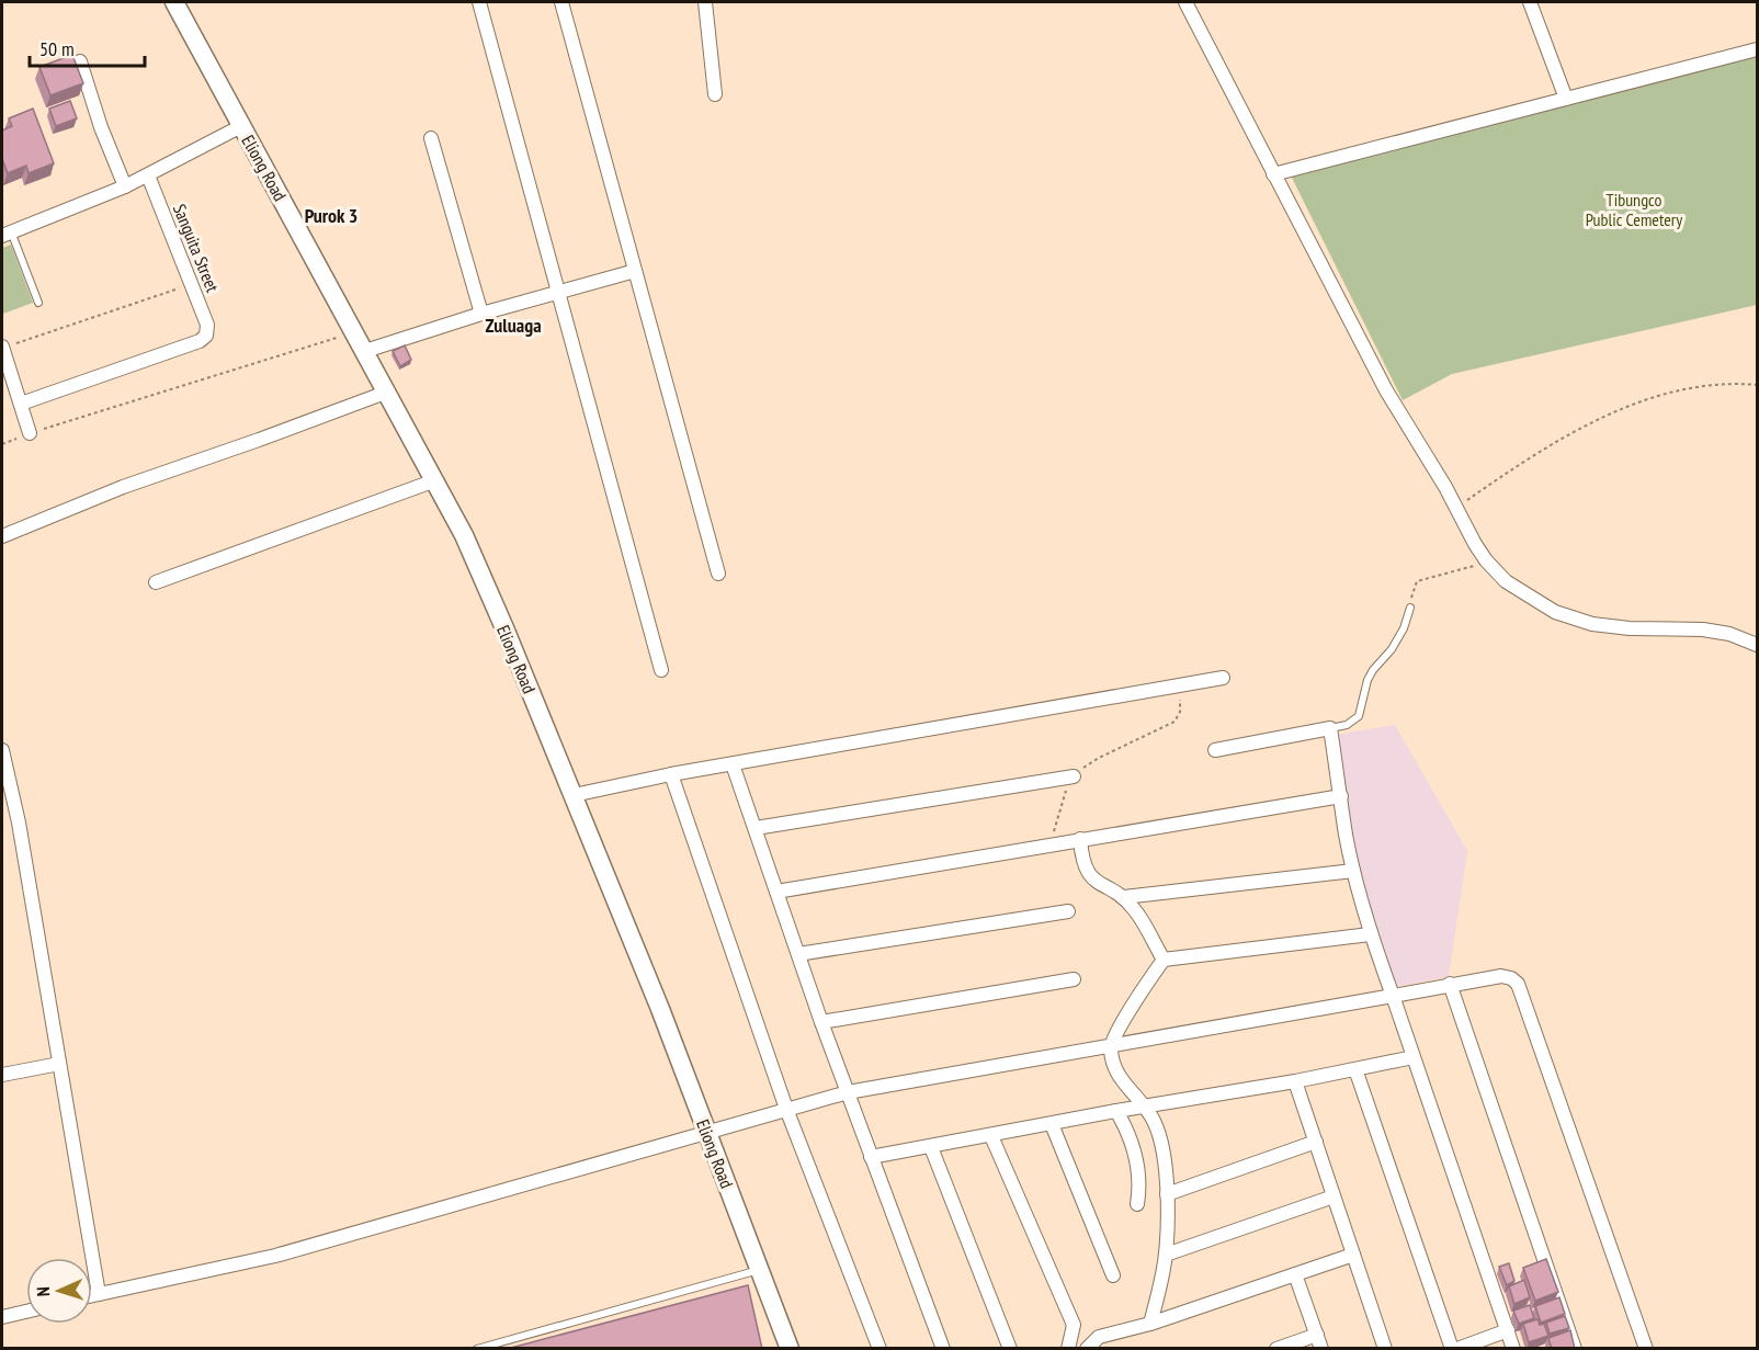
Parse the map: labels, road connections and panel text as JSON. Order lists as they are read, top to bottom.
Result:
{
  "streets": {
    "main road": ["Eliong Road"],
    "street": ["Sanguita Street"]
  },
  "districts": ["Purok 3", "Zuluaga"],
  "parks": ["Tibungco Public Cemetery"],
  "scale_bar": "50 m",
  "north": "left"
}
